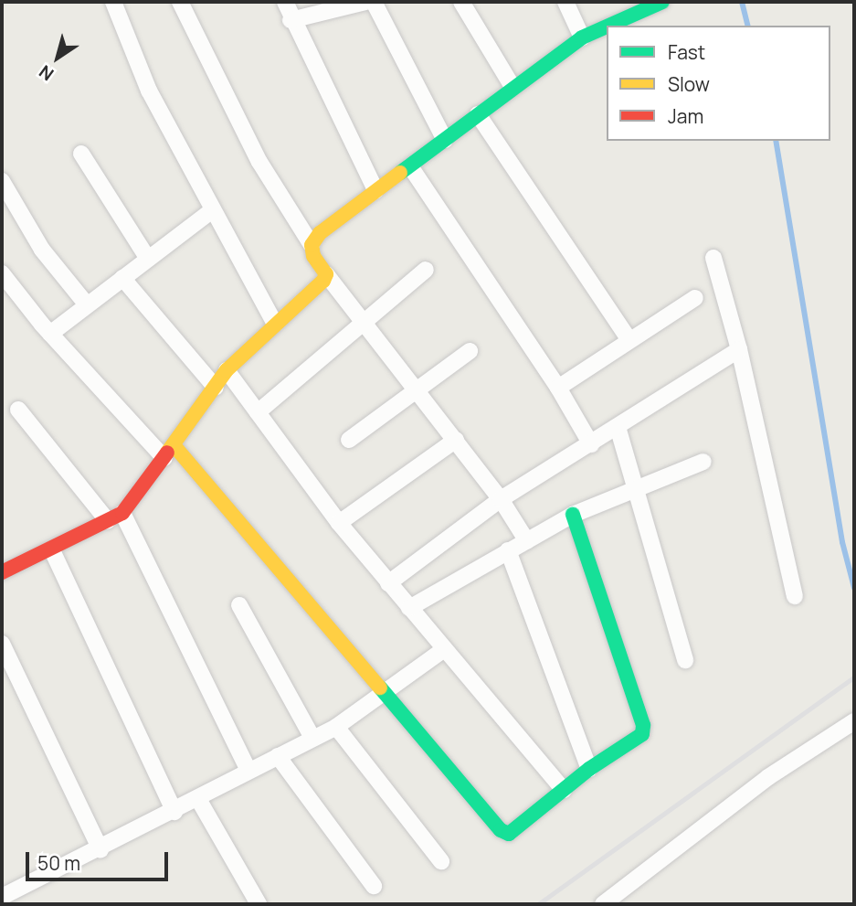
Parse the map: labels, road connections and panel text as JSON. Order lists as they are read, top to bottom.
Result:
{
  "legend": ["Fast", "Slow", "Jam"],
  "scale_bar": "50 m",
  "north": "bottom left"
}
